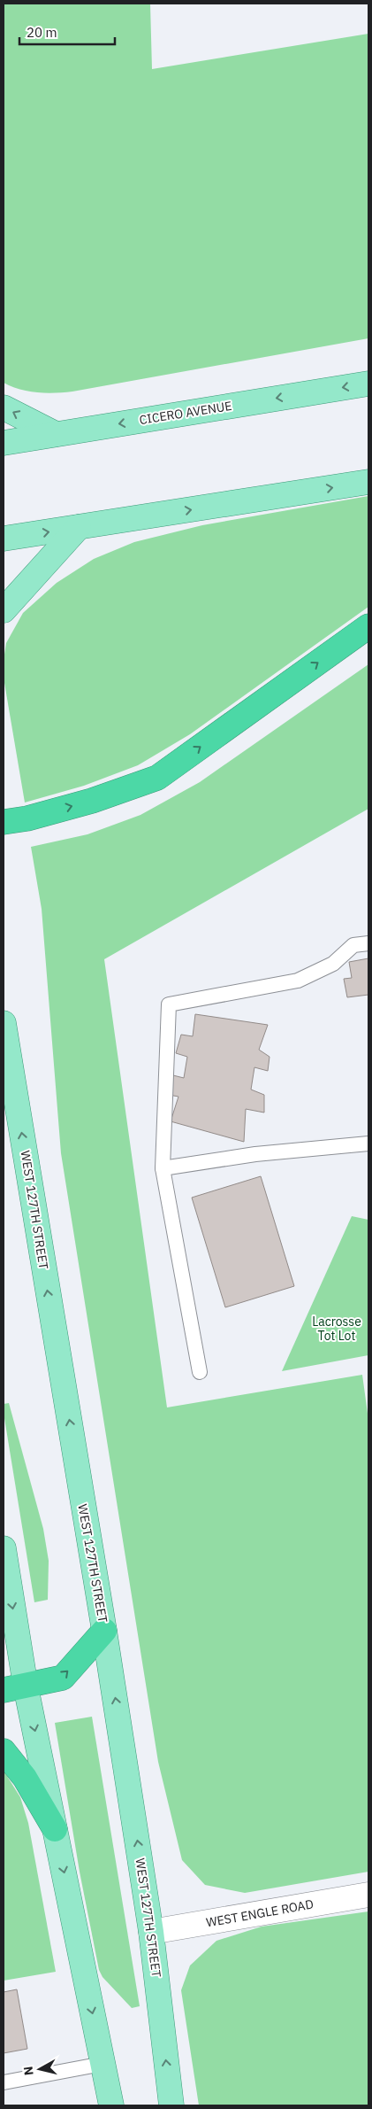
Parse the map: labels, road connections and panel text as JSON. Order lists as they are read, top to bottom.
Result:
{
  "streets": {
    "main road": ["CICERO AVENUE", "WEST 127TH STREET"],
    "street": ["WEST ENGLE ROAD"]
  },
  "crossings": [
    ["WEST 127TH STREET", "WEST ENGLE ROAD"]
  ],
  "parks": ["Lacrosse Tot Lot"],
  "scale_bar": "20 m",
  "north": "left"
}
